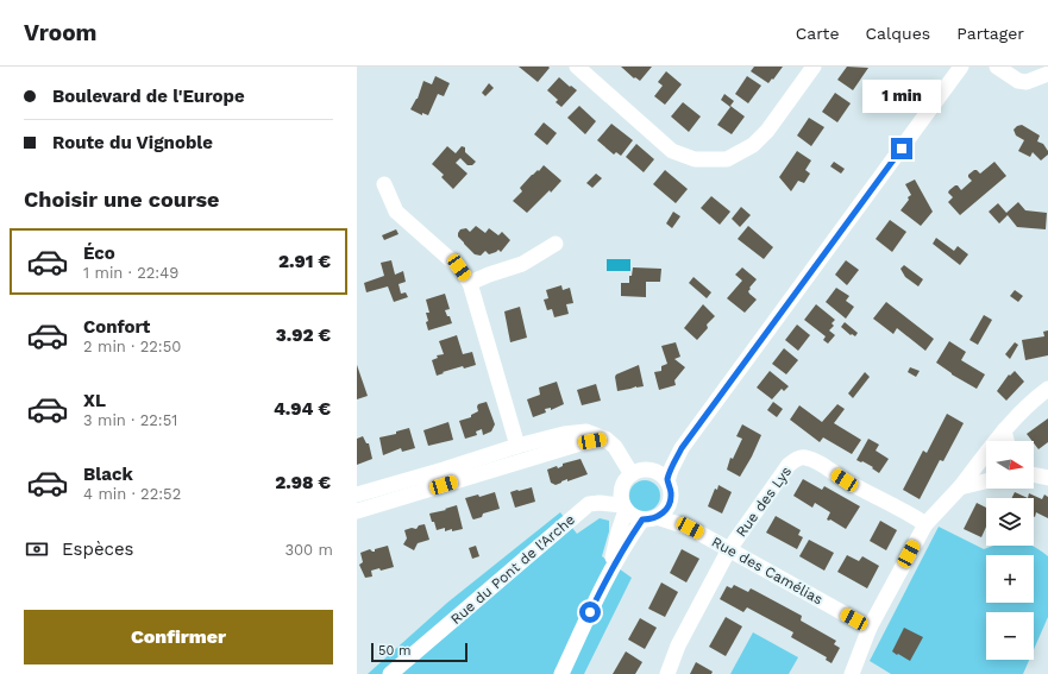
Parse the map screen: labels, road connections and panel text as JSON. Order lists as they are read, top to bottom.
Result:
{
  "streets": {
    "street": ["Rue des Lys", "Rue du Pont de l'Arche", "Rue des Camélias"]
  },
  "crossings": [
    ["Rue des Lys", "Rue des Camélias"],
    ["Rue du Pont de l'Arche", "Rue des Camélias"]
  ],
  "scale_bar": "50 m",
  "north": "right",
  "page": {
    "header": "Vroom",
    "nav": ["Carte", "Calques", "Partager"],
    "banner": ["Boulevard de l'Europe", "Route du Vignoble"],
    "bubble": "1 min",
    "heading": "Choisir une course",
    "list": [
      {
        "name": "Éco",
        "note": "1 min · 22:49",
        "value": "2.91 €"
      },
      {
        "name": "Confort",
        "note": "2 min · 22:50",
        "value": "3.92 €"
      },
      {
        "name": "XL",
        "note": "3 min · 22:51",
        "value": "4.94 €"
      },
      {
        "name": "Black",
        "note": "4 min · 22:52",
        "value": "2.98 €"
      }
    ],
    "map_buttons": ["+", "−"],
    "pay": ["Espèces", "300 m"],
    "buttons": "Confirmer",
    "scale": "50 m"
  }
}
